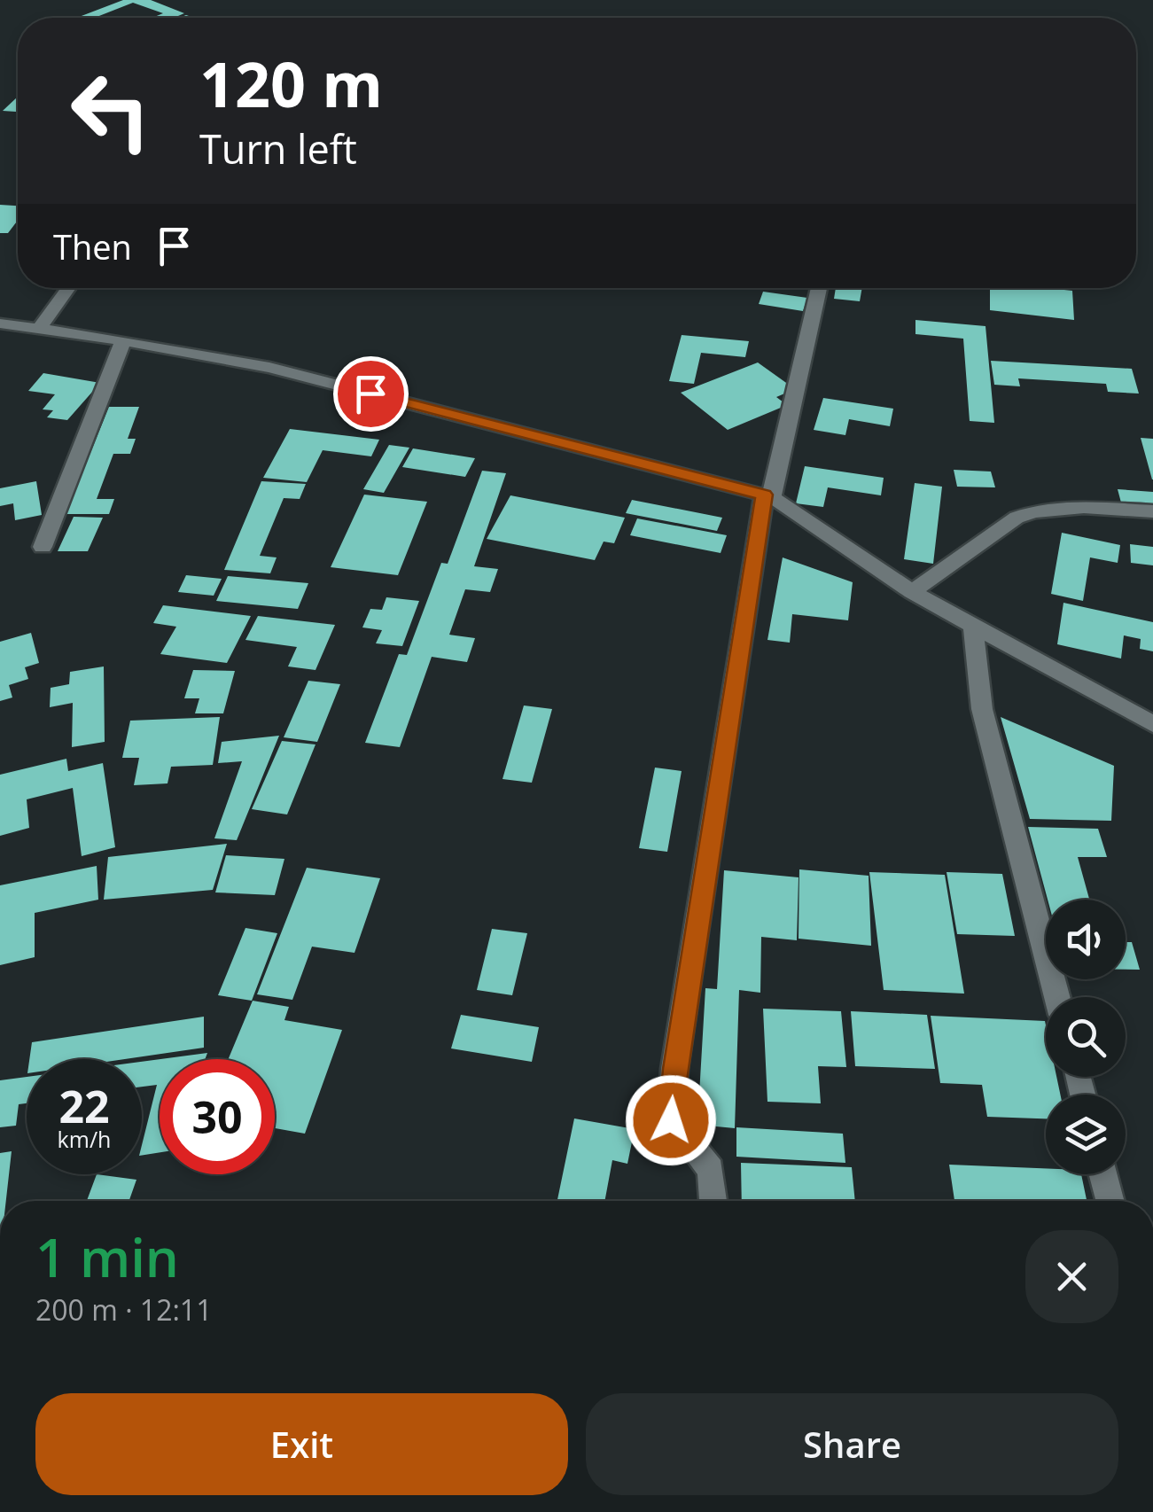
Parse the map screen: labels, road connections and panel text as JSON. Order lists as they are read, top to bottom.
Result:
{
  "page": {
    "turn": ["120 m", "Turn left"],
    "then": "Then",
    "speed": "22 km/h",
    "limit": "30",
    "heading": ["1 min", "200 m · 12:11"],
    "buttons": ["Exit", "Share"]
  }
}
